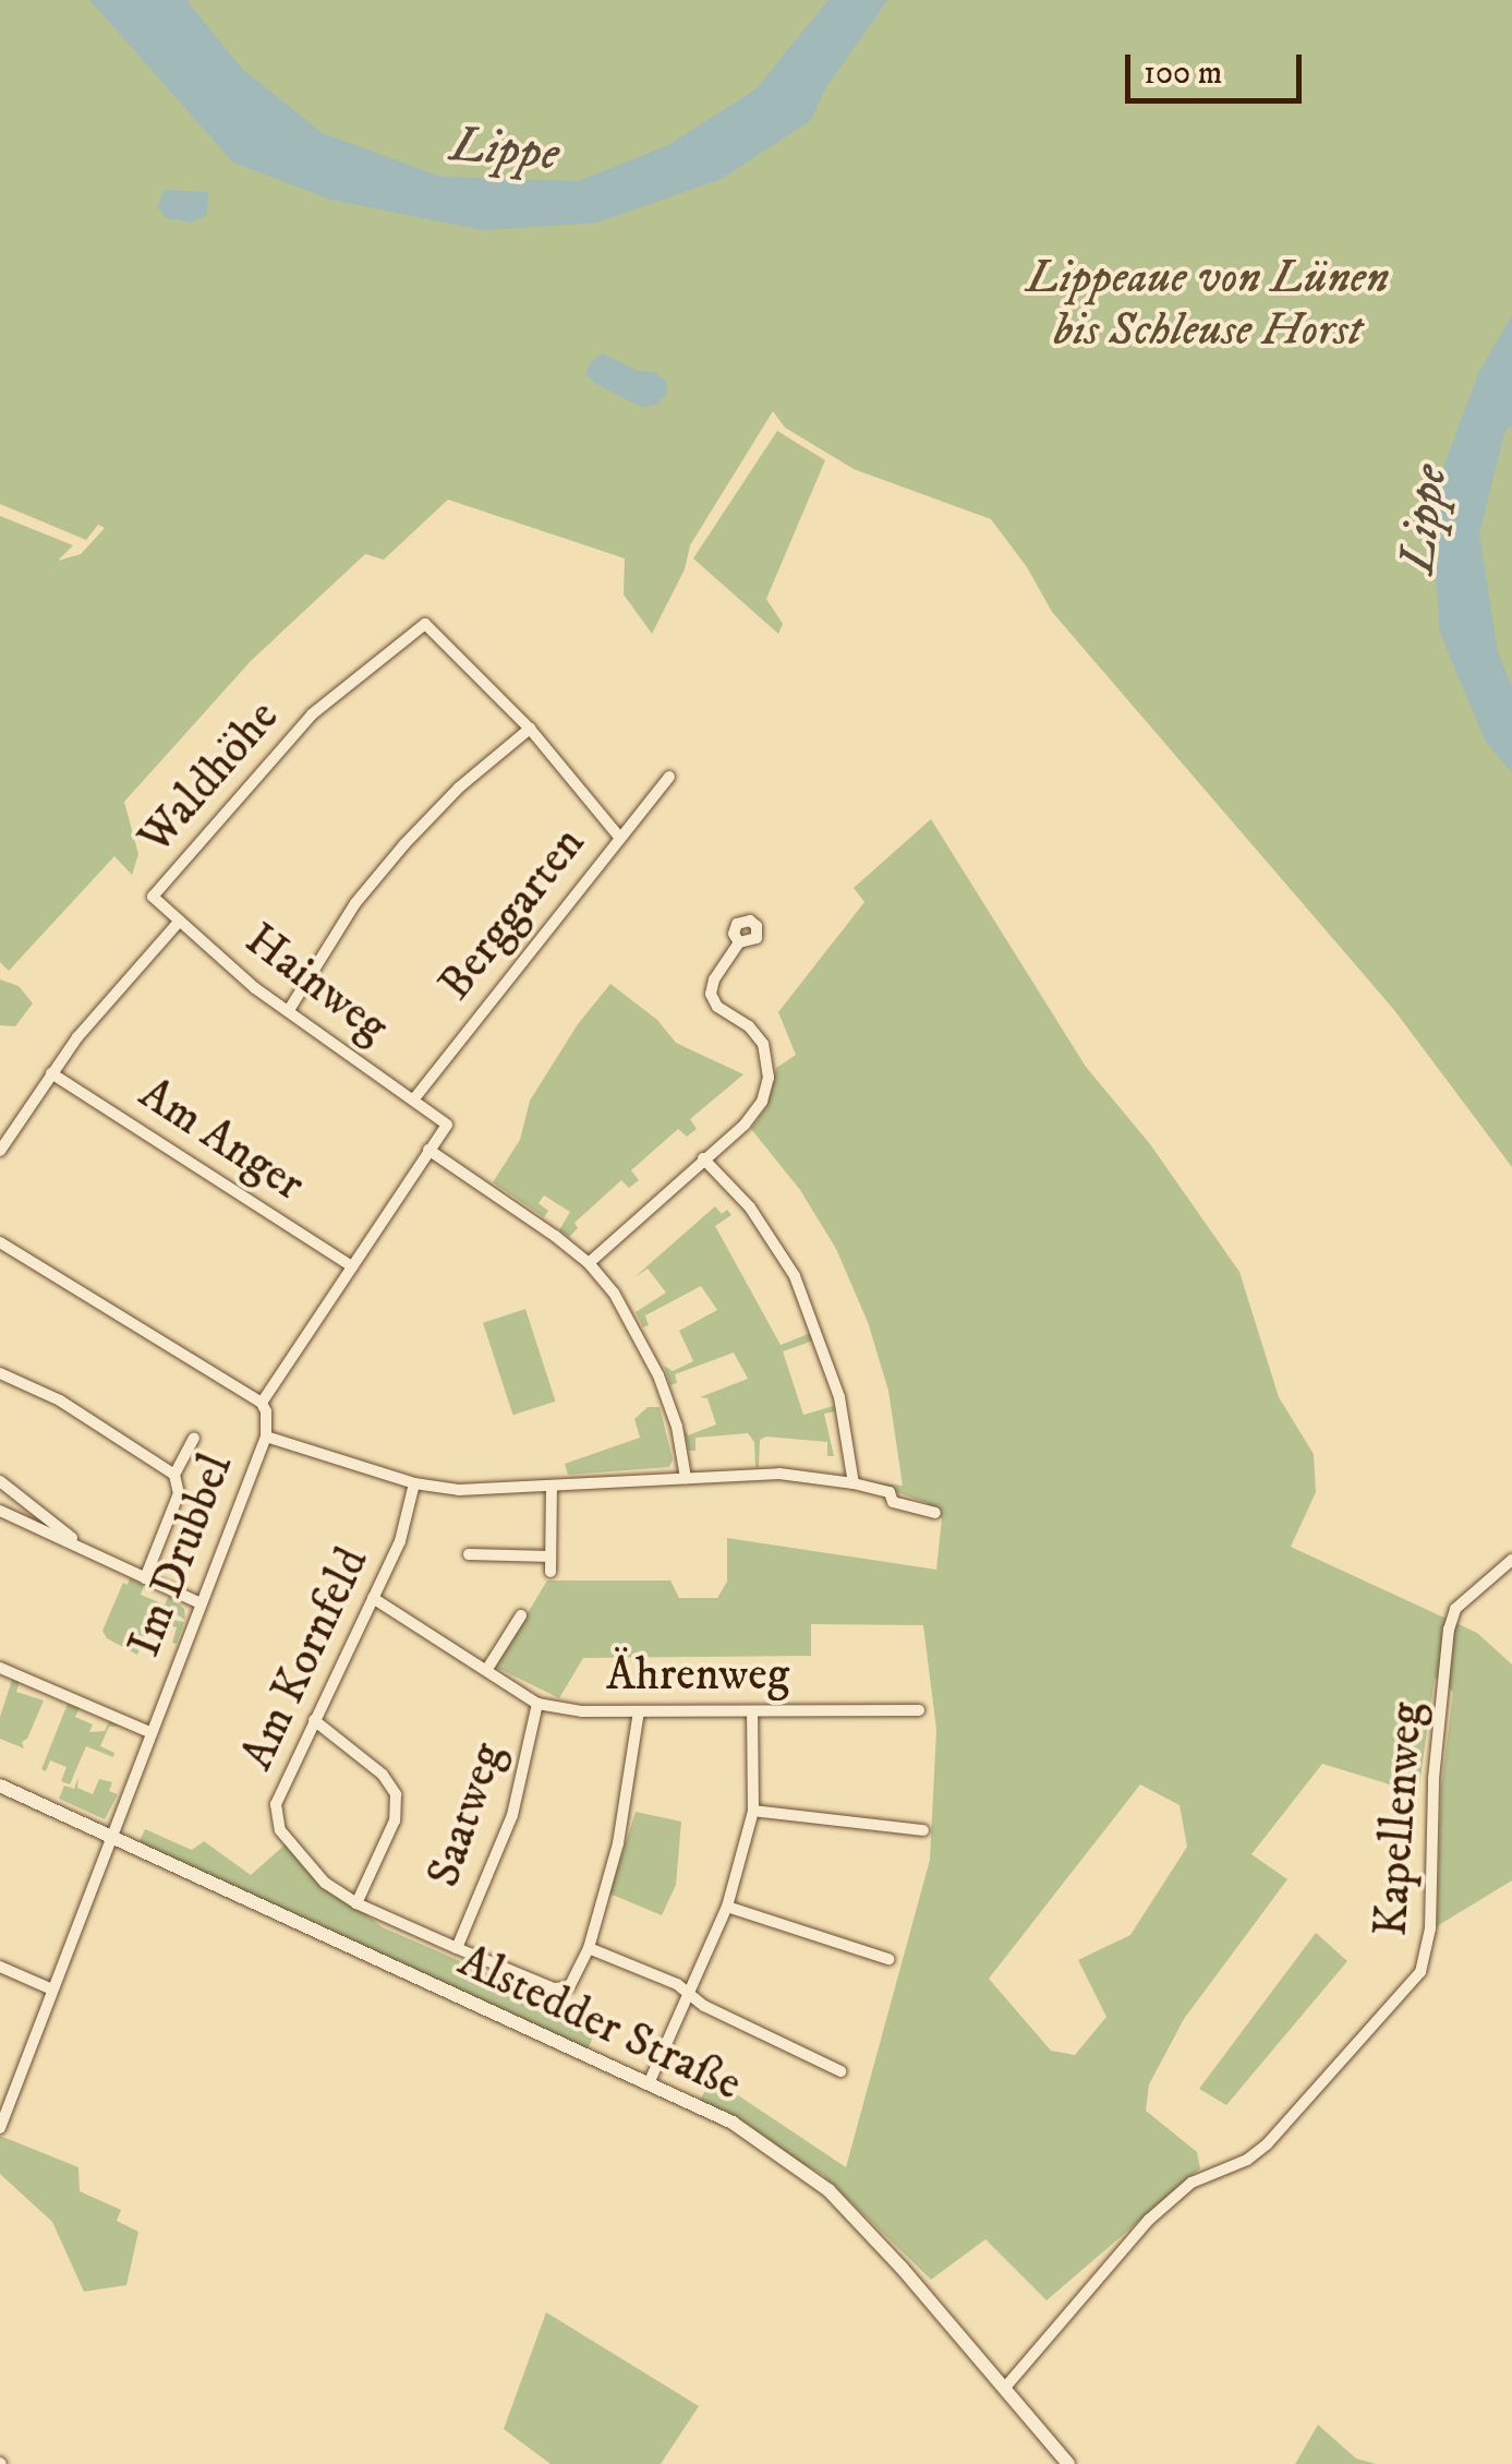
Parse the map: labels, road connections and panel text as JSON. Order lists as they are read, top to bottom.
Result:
{
  "streets": {
    "street": [
      "Waldhöhe",
      "Berggarten",
      "Hainweg",
      "Am Anger",
      "Im Drubbel",
      "Am Kornfeld",
      "Ährenweg",
      "Saatweg",
      "Kapellenweg",
      "Alstedder Straße"
    ]
  },
  "crossings": [
    ["Waldhöhe", "Hainweg"],
    ["Waldhöhe", "Am Anger"],
    ["Berggarten", "Hainweg"],
    ["Im Drubbel", "Alstedder Straße"],
    ["Am Kornfeld", "Ährenweg"],
    ["Am Kornfeld", "Saatweg"],
    ["Ährenweg", "Saatweg"],
    ["Kapellenweg", "Alstedder Straße"]
  ],
  "water": ["Lippe"],
  "parks": ["Lippeaue von Lünen bis Schleuse Horst"],
  "scale_bar": "100 m"
}
